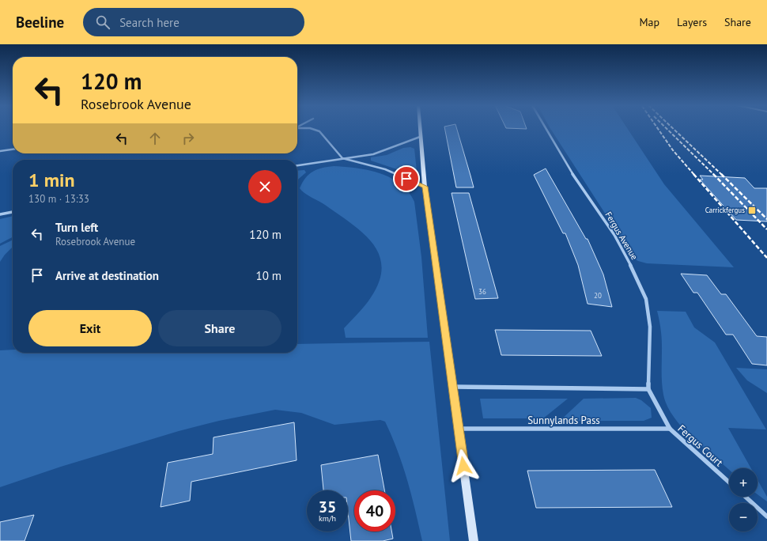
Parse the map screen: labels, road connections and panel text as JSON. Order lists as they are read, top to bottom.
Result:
{
  "streets": {
    "street": ["Fergus Avenue", "Sunnylands Pass", "Fergus Court"]
  },
  "crossings": [
    ["Fergus Avenue", "Fergus Court"],
    ["Sunnylands Pass", "Fergus Court"]
  ],
  "places": {
    "transit": ["Carrickfergus"]
  },
  "house_numbers": ["36", "20"],
  "page": {
    "header": "Beeline",
    "search": "Search here",
    "nav": ["Map", "Layers", "Share"],
    "turn": ["120 m", "Rosebrook Avenue"],
    "heading": ["1 min", "130 m · 13:33"],
    "list": [
      {
        "name": "Turn left",
        "note": "Rosebrook Avenue",
        "value": "120 m"
      },
      {
        "name": "Arrive at destination",
        "value": "10 m"
      }
    ],
    "buttons": ["Exit", "Share"],
    "map_buttons": ["+", "−"],
    "speed": "35 km/h",
    "limit": "40"
  }
}
